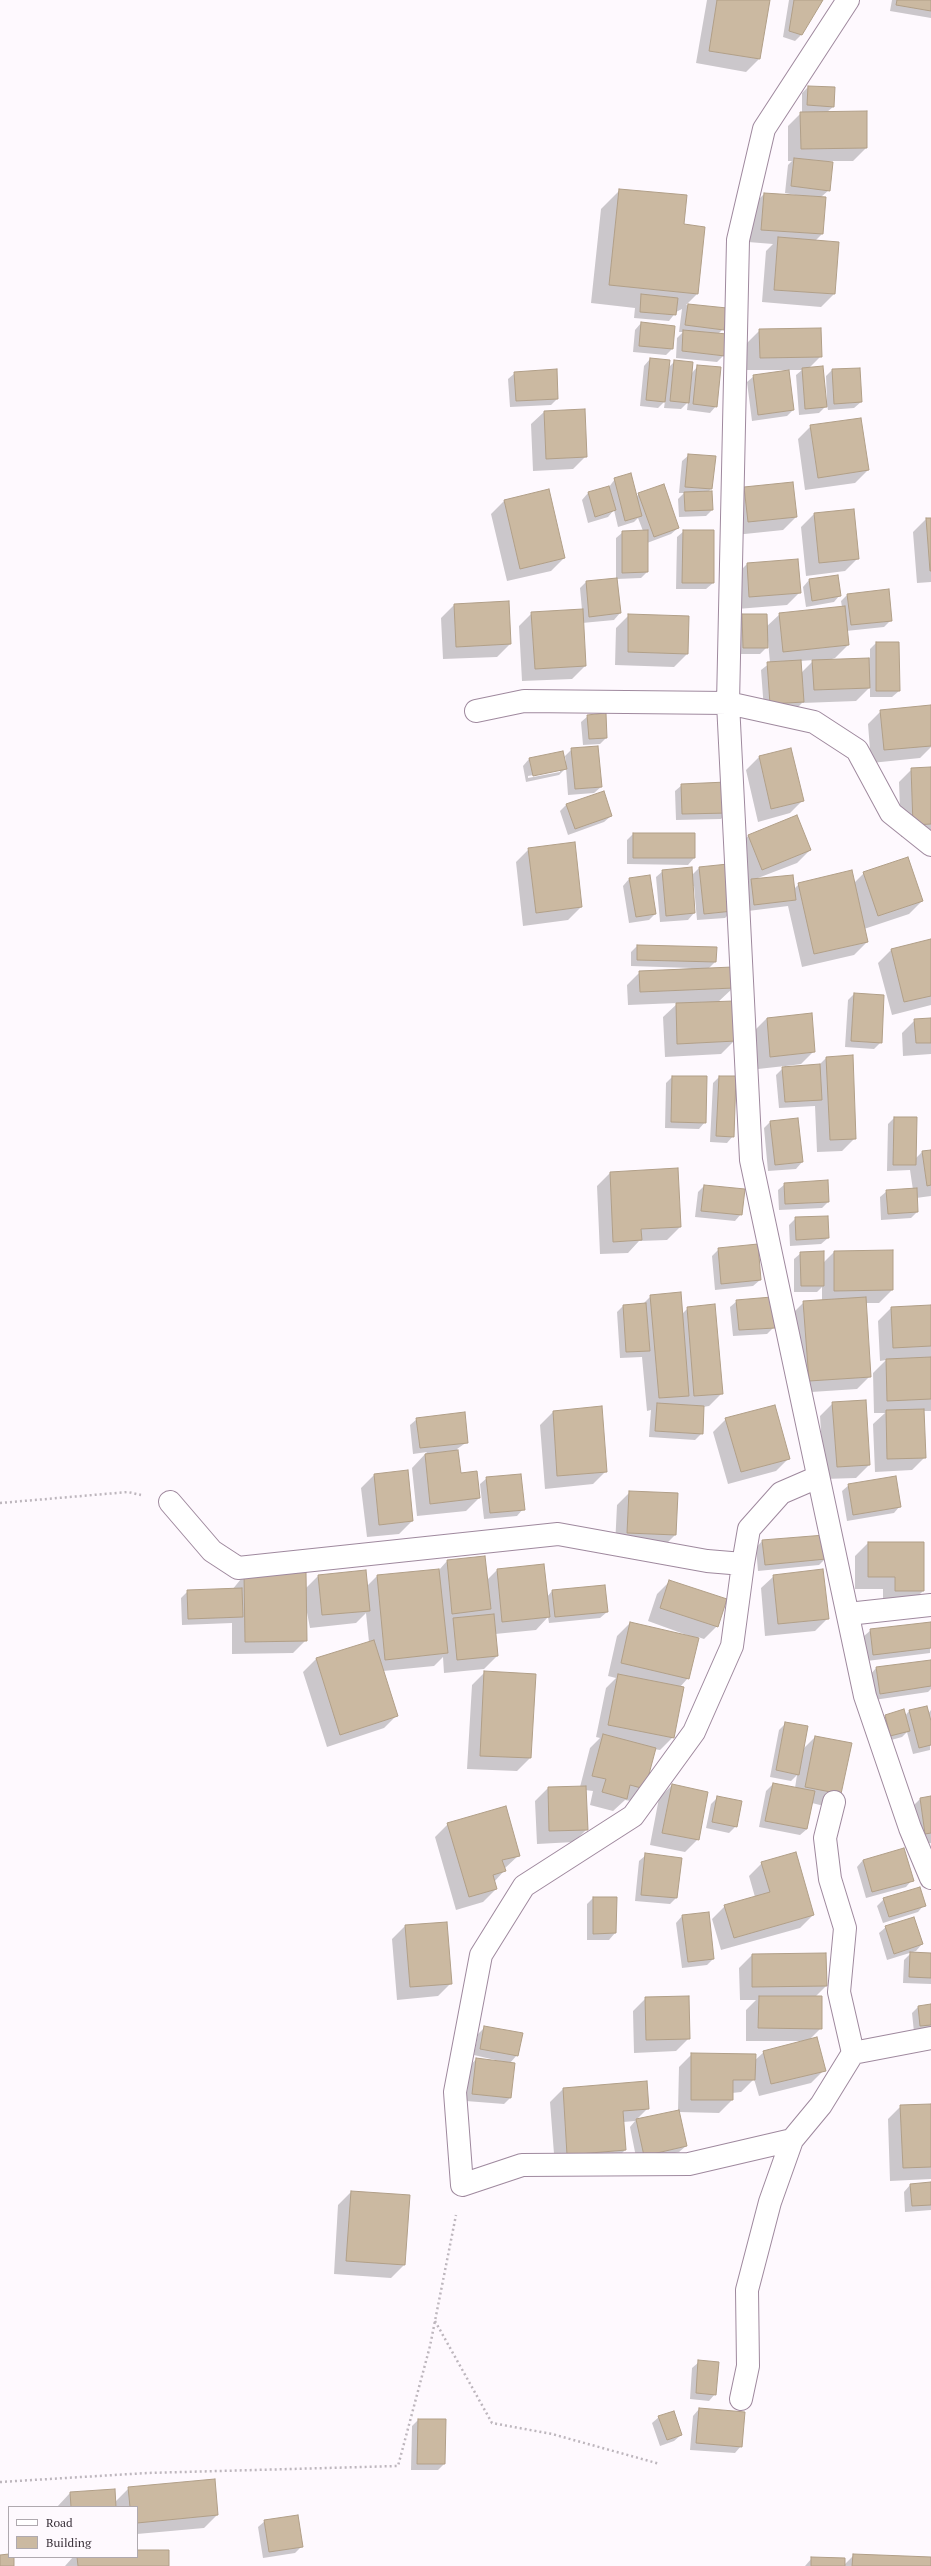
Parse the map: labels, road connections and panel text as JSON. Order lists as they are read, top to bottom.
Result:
{
  "legend": ["Road", "Building"]
}
